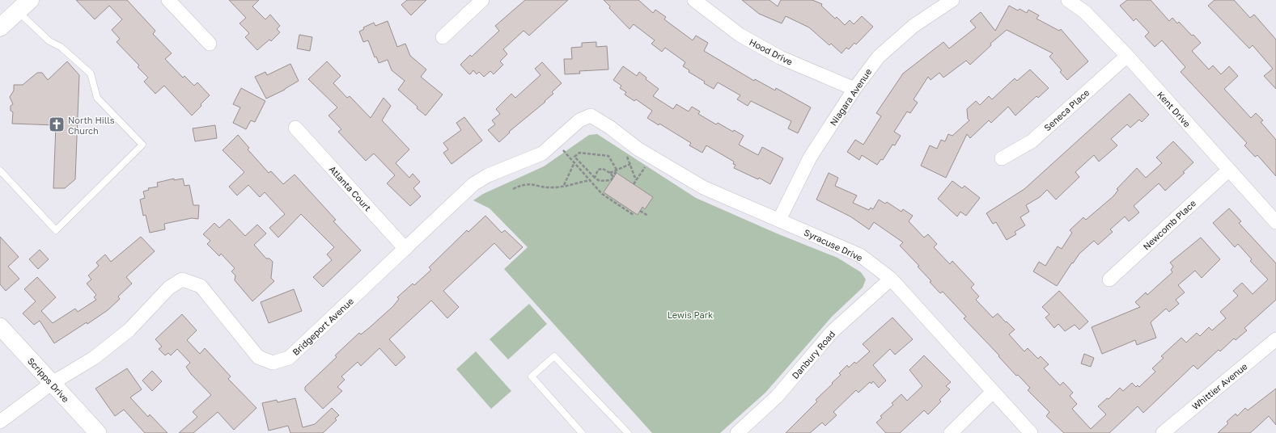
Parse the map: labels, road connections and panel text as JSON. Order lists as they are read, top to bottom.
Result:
{
  "streets": {
    "street": [
      "Hood Drive",
      "Niagara Avenue",
      "Kent Drive",
      "Seneca Place",
      "Atlanta Court",
      "Newcomb Place",
      "Syracuse Drive",
      "Bridgeport Avenue",
      "Danbury Road",
      "Scripps Drive",
      "Whittier Avenue"
    ]
  },
  "crossings": [
    ["Hood Drive", "Niagara Avenue"],
    ["Niagara Avenue", "Syracuse Drive"],
    ["Kent Drive", "Seneca Place"],
    ["Kent Drive", "Newcomb Place"],
    ["Atlanta Court", "Bridgeport Avenue"],
    ["Syracuse Drive", "Bridgeport Avenue"],
    ["Syracuse Drive", "Danbury Road"],
    ["Bridgeport Avenue", "Scripps Drive"]
  ],
  "parks": ["Lewis Park"],
  "places": {
    "church": ["North Hills Church"]
  }
}
